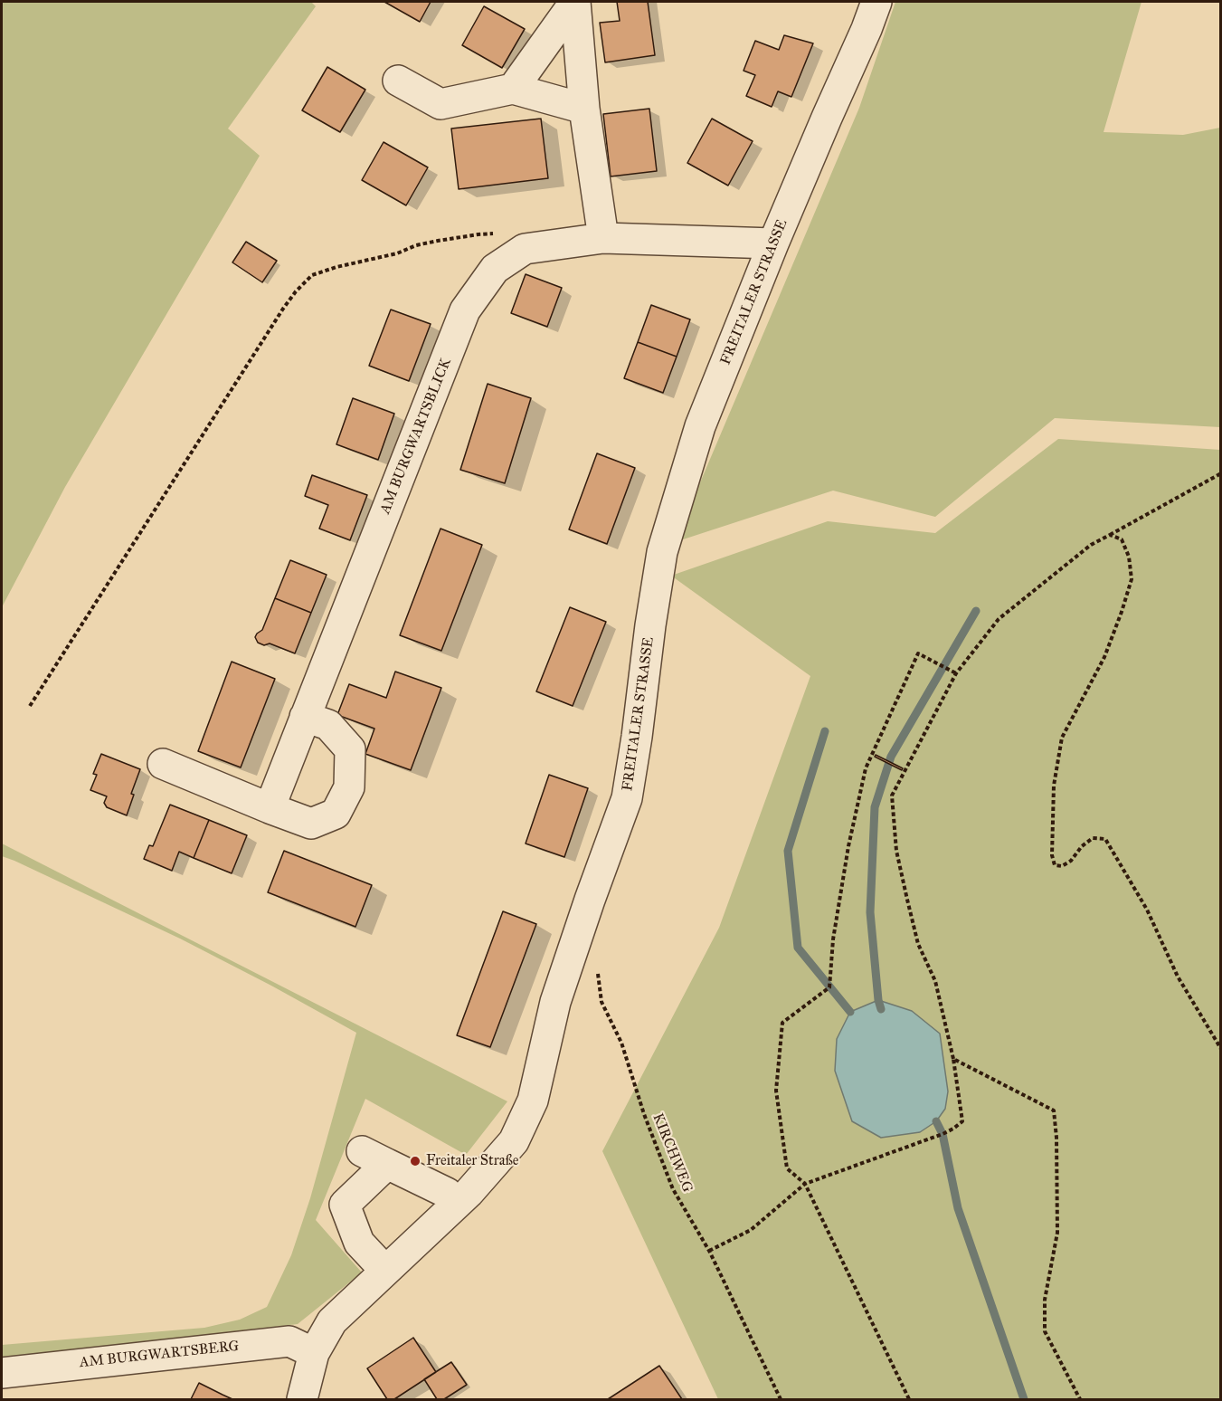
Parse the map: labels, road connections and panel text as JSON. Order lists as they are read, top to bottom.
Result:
{
  "streets": {
    "street": ["FREITALER STRASSE", "AM BURGWARTSBLICK", "AM BURGWARTSBERG"],
    "path": ["KIRCHWEG"]
  },
  "crossings": [
    ["FREITALER STRASSE", "AM BURGWARTSBLICK"],
    ["FREITALER STRASSE", "AM BURGWARTSBERG"]
  ],
  "places": ["Freitaler Straße"]
}
